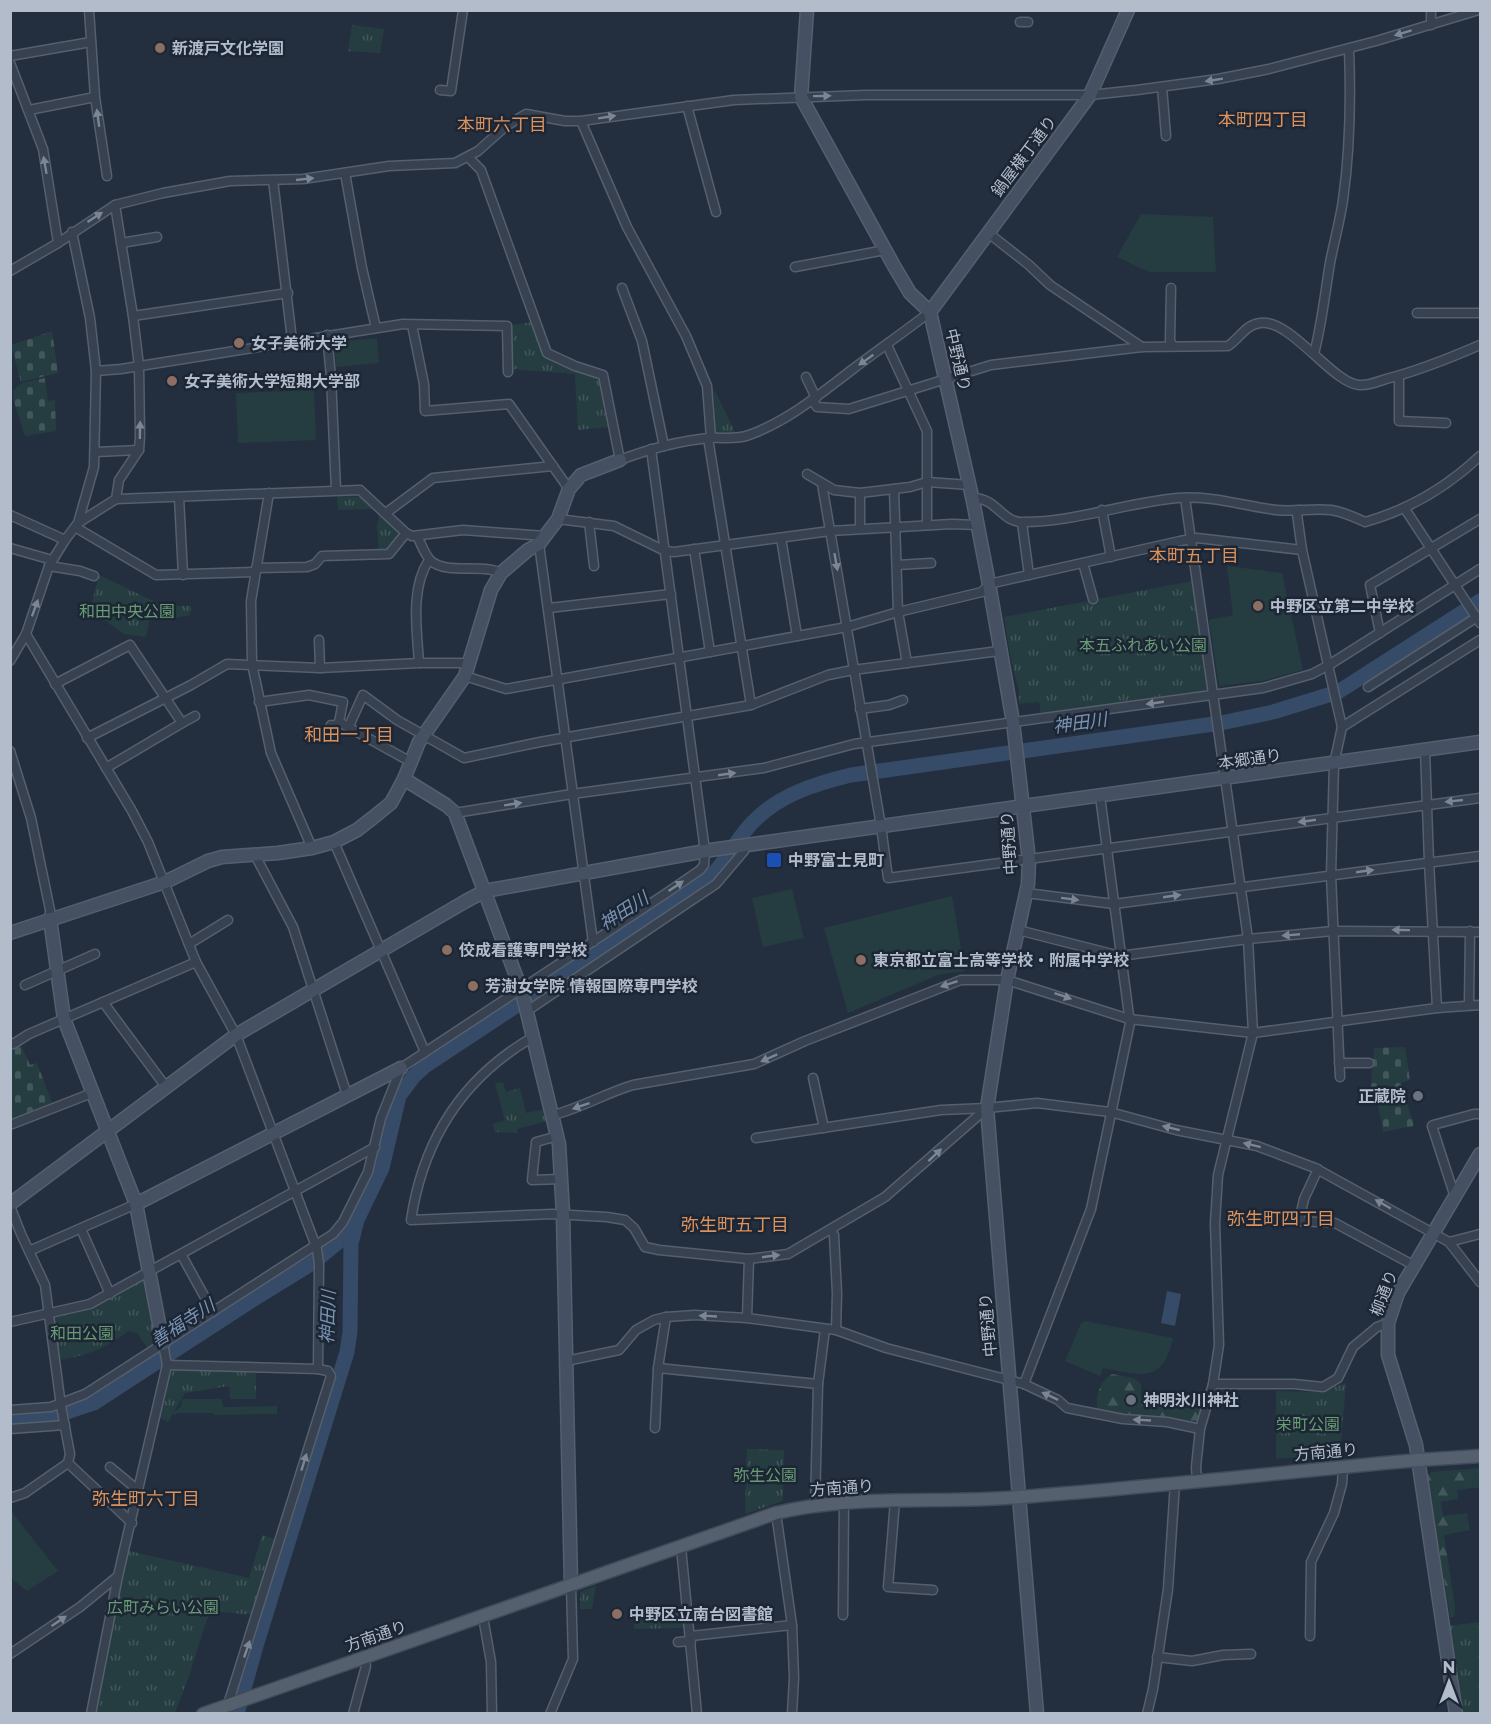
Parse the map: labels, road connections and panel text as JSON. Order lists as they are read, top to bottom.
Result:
{
  "streets": {
    "main road": ["方南通り"],
    "street": [
      "鍋屋横丁通り",
      "中野通り",
      "本郷通り",
      "柳通り"
    ]
  },
  "crossings": [
    ["鍋屋横丁通り", "中野通り"],
    ["中野通り", "本郷通り"],
    ["中野通り", "方南通り"],
    ["柳通り", "方南通り"]
  ],
  "districts": [
    "本町四丁目",
    "本町六丁目",
    "本町五丁目",
    "和田一丁目",
    "弥生町四丁目",
    "弥生町五丁目",
    "弥生町六丁目"
  ],
  "water": ["神田川", "善福寺川"],
  "parks": [
    "和田中央公園",
    "本五ふれあい公園",
    "和田公園",
    "栄町公園",
    "弥生公園",
    "広町みらい公園"
  ],
  "places": {
    "other": [
      "新渡戸文化学園",
      "女子美術大学",
      "女子美術大学短期大学部",
      "中野区立第二中学校",
      "佼成看護専門学校",
      "東京都立富士高等学校・附属中学校",
      "芳澍女学院 情報国際専門学校",
      "正蔵院",
      "神明氷川神社",
      "中野区立南台図書館"
    ],
    "transit": ["中野富士見町"]
  },
  "north": "top"
}
